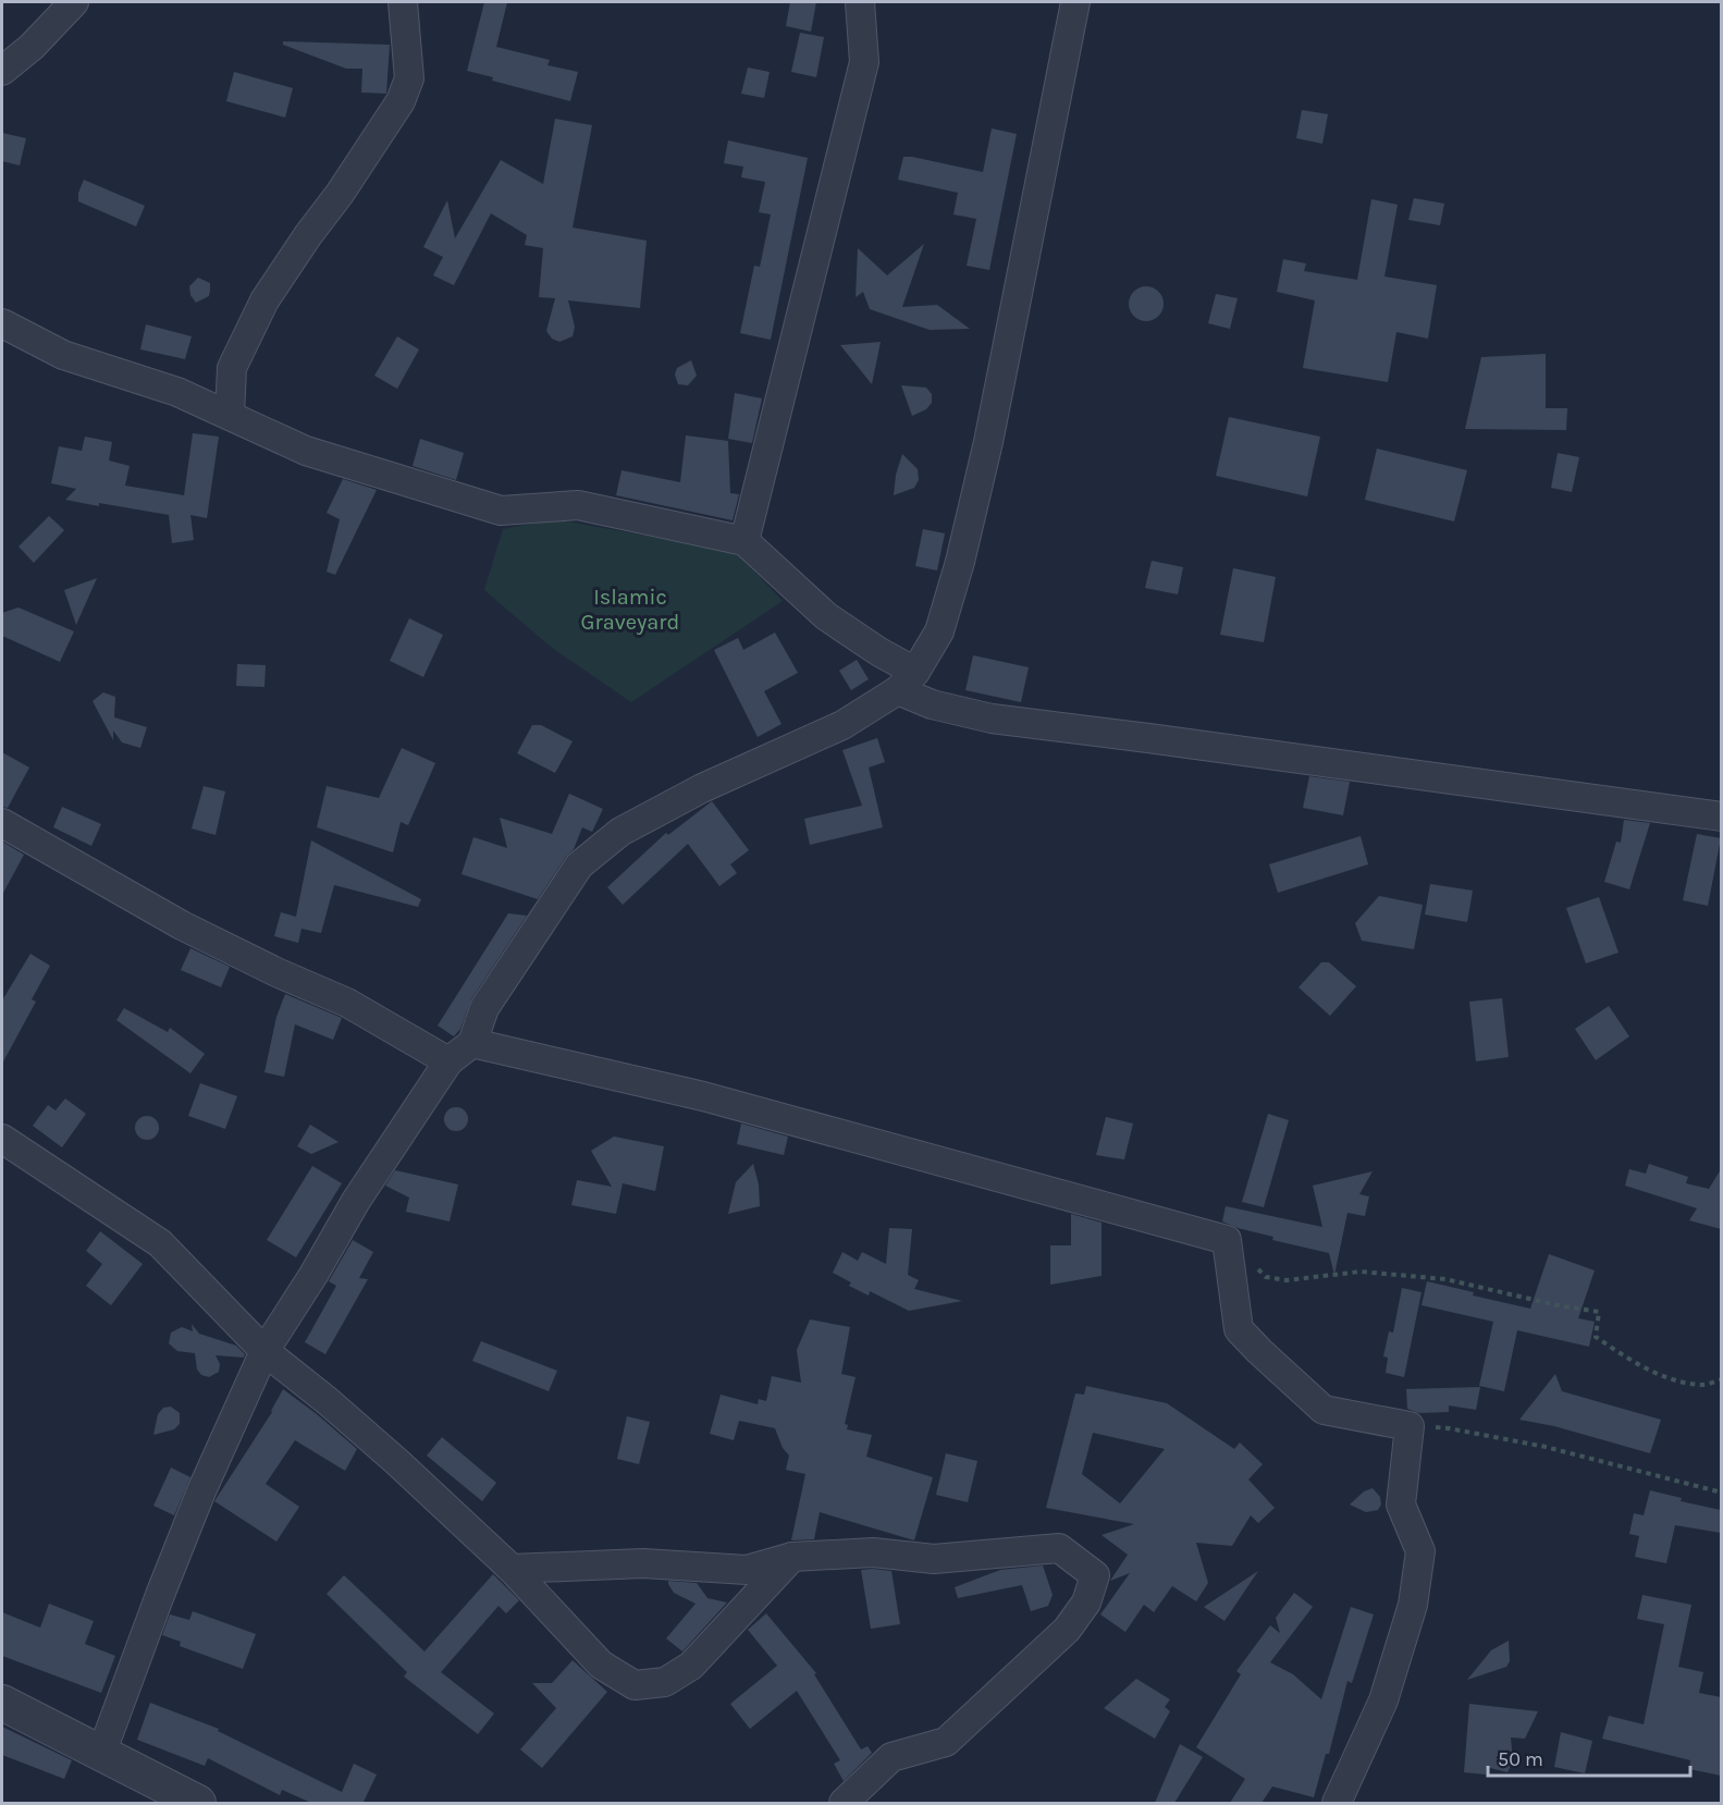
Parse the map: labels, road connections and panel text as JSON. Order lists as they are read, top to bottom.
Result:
{
  "parks": ["Islamic Graveyard"],
  "scale_bar": "50 m"
}
